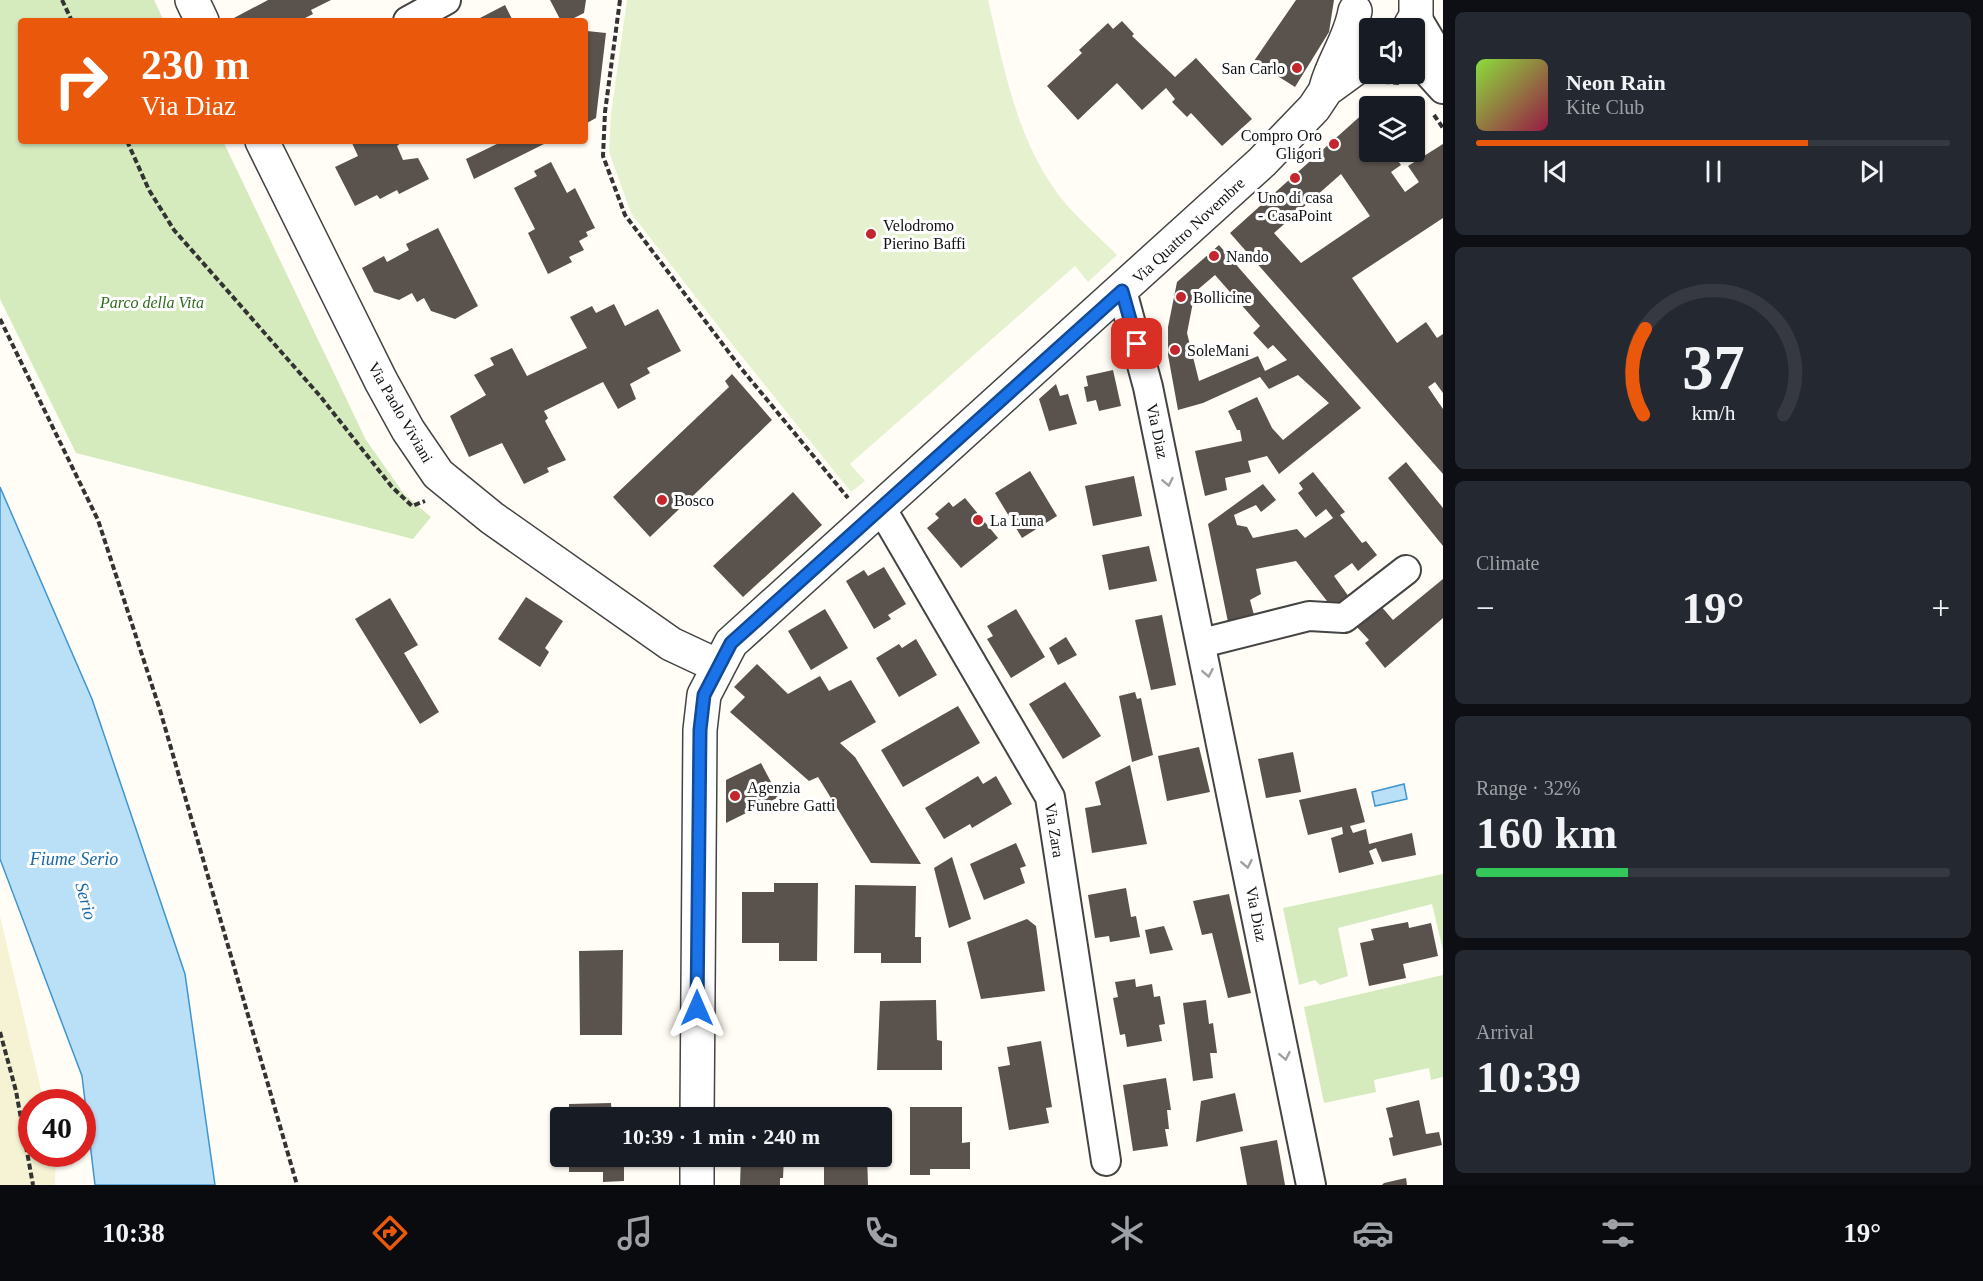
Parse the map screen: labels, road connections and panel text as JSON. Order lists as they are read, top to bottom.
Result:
{
  "streets": {
    "street": [
      "Via Quattro Novembre",
      "Via Paolo Viviani",
      "Via Diaz",
      "Via Zara"
    ]
  },
  "crossings": [
    ["Via Quattro Novembre", "Via Paolo Viviani"],
    ["Via Quattro Novembre", "Via Diaz"],
    ["Via Quattro Novembre", "Via Zara"]
  ],
  "one_way": ["Via Diaz"],
  "water": ["Fiume Serio", "Serio"],
  "parks": ["Parco della Vita"],
  "places": [
    "San Carlo",
    "Compro Oro Gligori",
    "Uno di casa - CasaPoint",
    "Velodromo Pierino Baffi",
    "Nando",
    "Bollicine",
    "SoleMani",
    "Bosco",
    "La Luna",
    "Agenzia Funebre Gatti"
  ],
  "page": {
    "turn": ["230 m", "Via Diaz"],
    "song": ["Neon Rain", "Kite Club"],
    "tile": [
      "Climate",
      ["Range · 32%", "160 km"],
      ["Arrival", "10:39"]
    ],
    "heat": ["−", "19°", "+"],
    "limit": "40",
    "trip": "10:39 · 1 min · 240 m",
    "tabs": ["10:38", "19°"],
    "gauge": ["37", "km/h"]
  }
}
